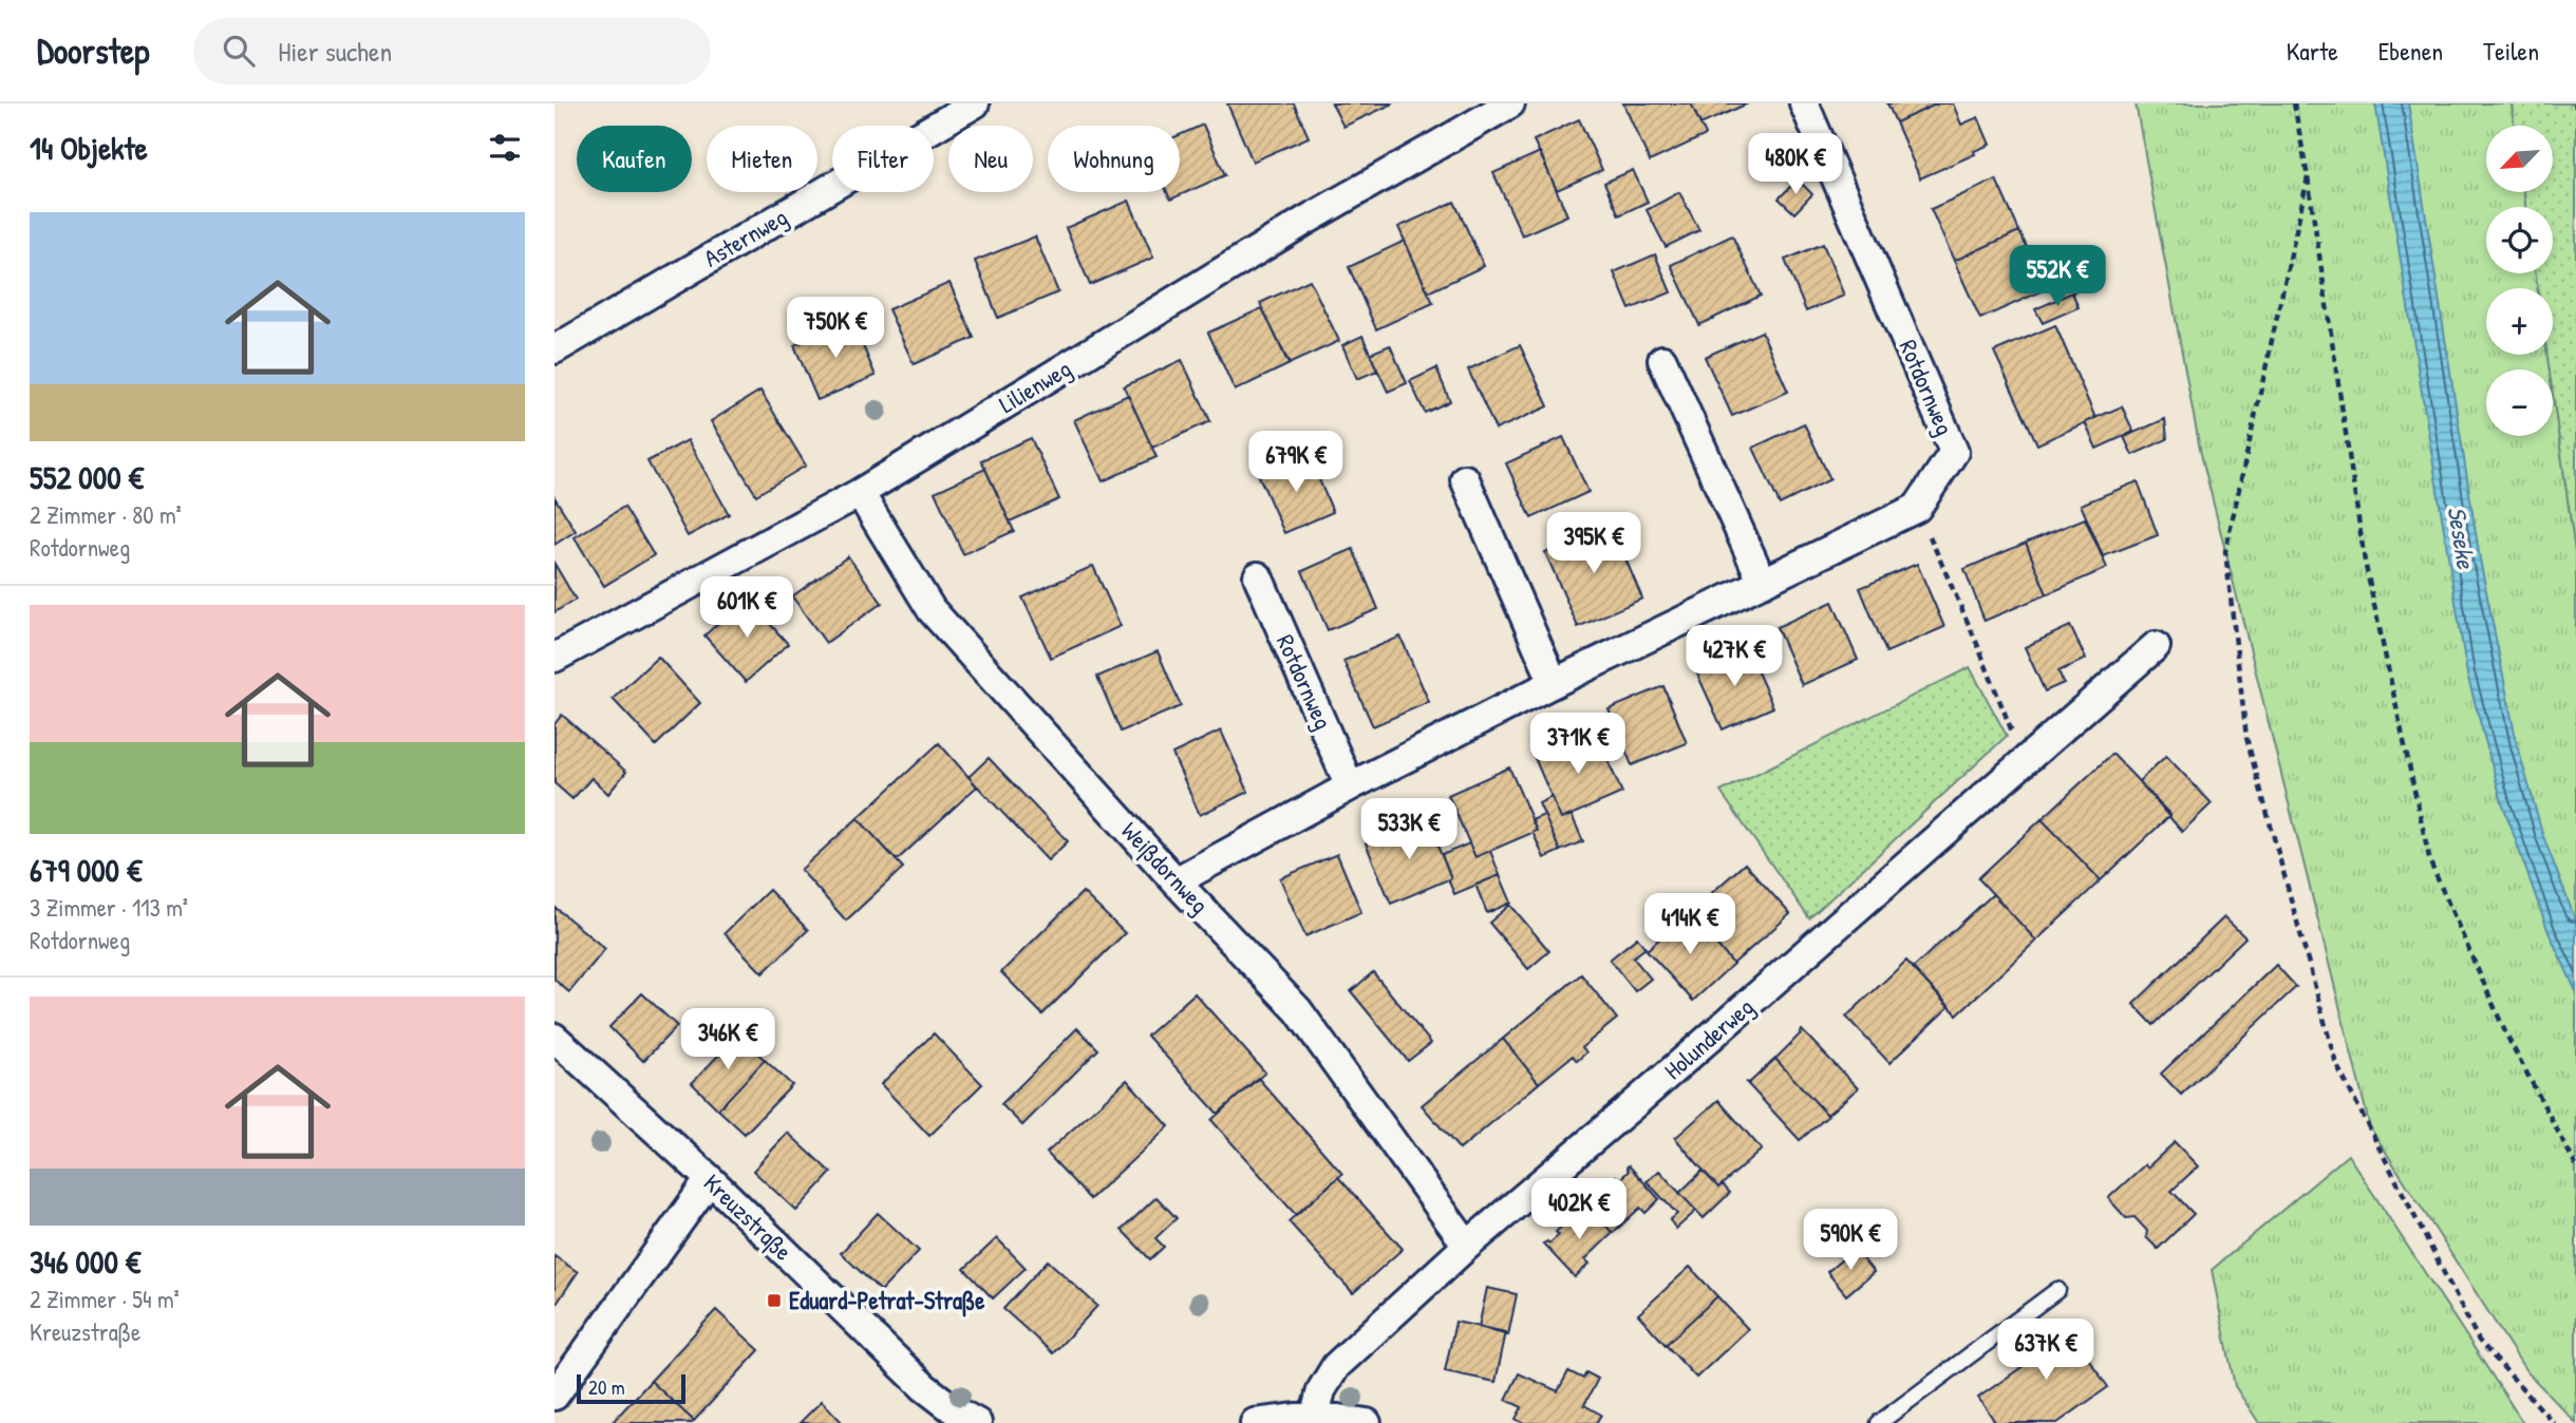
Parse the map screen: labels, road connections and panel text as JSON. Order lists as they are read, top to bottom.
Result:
{
  "streets": {
    "street": [
      "Asternweg",
      "Lilienweg",
      "Rotdornweg",
      "Weißdornweg",
      "Holunderweg",
      "Kreuzstraße"
    ]
  },
  "crossings": [
    ["Lilienweg", "Weißdornweg"],
    ["Weißdornweg", "Holunderweg"]
  ],
  "water": ["Seseke"],
  "places": {
    "transit": ["Eduard-Petrat-Straße"]
  },
  "scale_bar": "20 m",
  "north": "bottom left",
  "page": {
    "header": "Doorstep",
    "search": "Hier suchen",
    "nav": ["Karte", "Ebenen", "Teilen"],
    "heading": "14 Objekte",
    "map_buttons": ["+", "−"],
    "chip": [
      "Kaufen",
      "Mieten",
      "Filter",
      "Neu",
      "Wohnung"
    ],
    "price": [
      "480K €",
      "552K €",
      "750K €",
      "679K €",
      "395K €",
      "601K €",
      "427K €",
      "371K €",
      "533K €",
      "414K €",
      "346K €",
      "402K €",
      "590K €",
      "637K €"
    ],
    "list": [
      {
        "name": "552 000 €",
        "note": "2 Zimmer · 80 m² · Rotdornweg"
      },
      {
        "name": "679 000 €",
        "note": "3 Zimmer · 113 m² · Rotdornweg"
      },
      {
        "name": "346 000 €",
        "note": "2 Zimmer · 54 m² · Kreuzstraße"
      }
    ],
    "scale": "20 m"
  }
}
